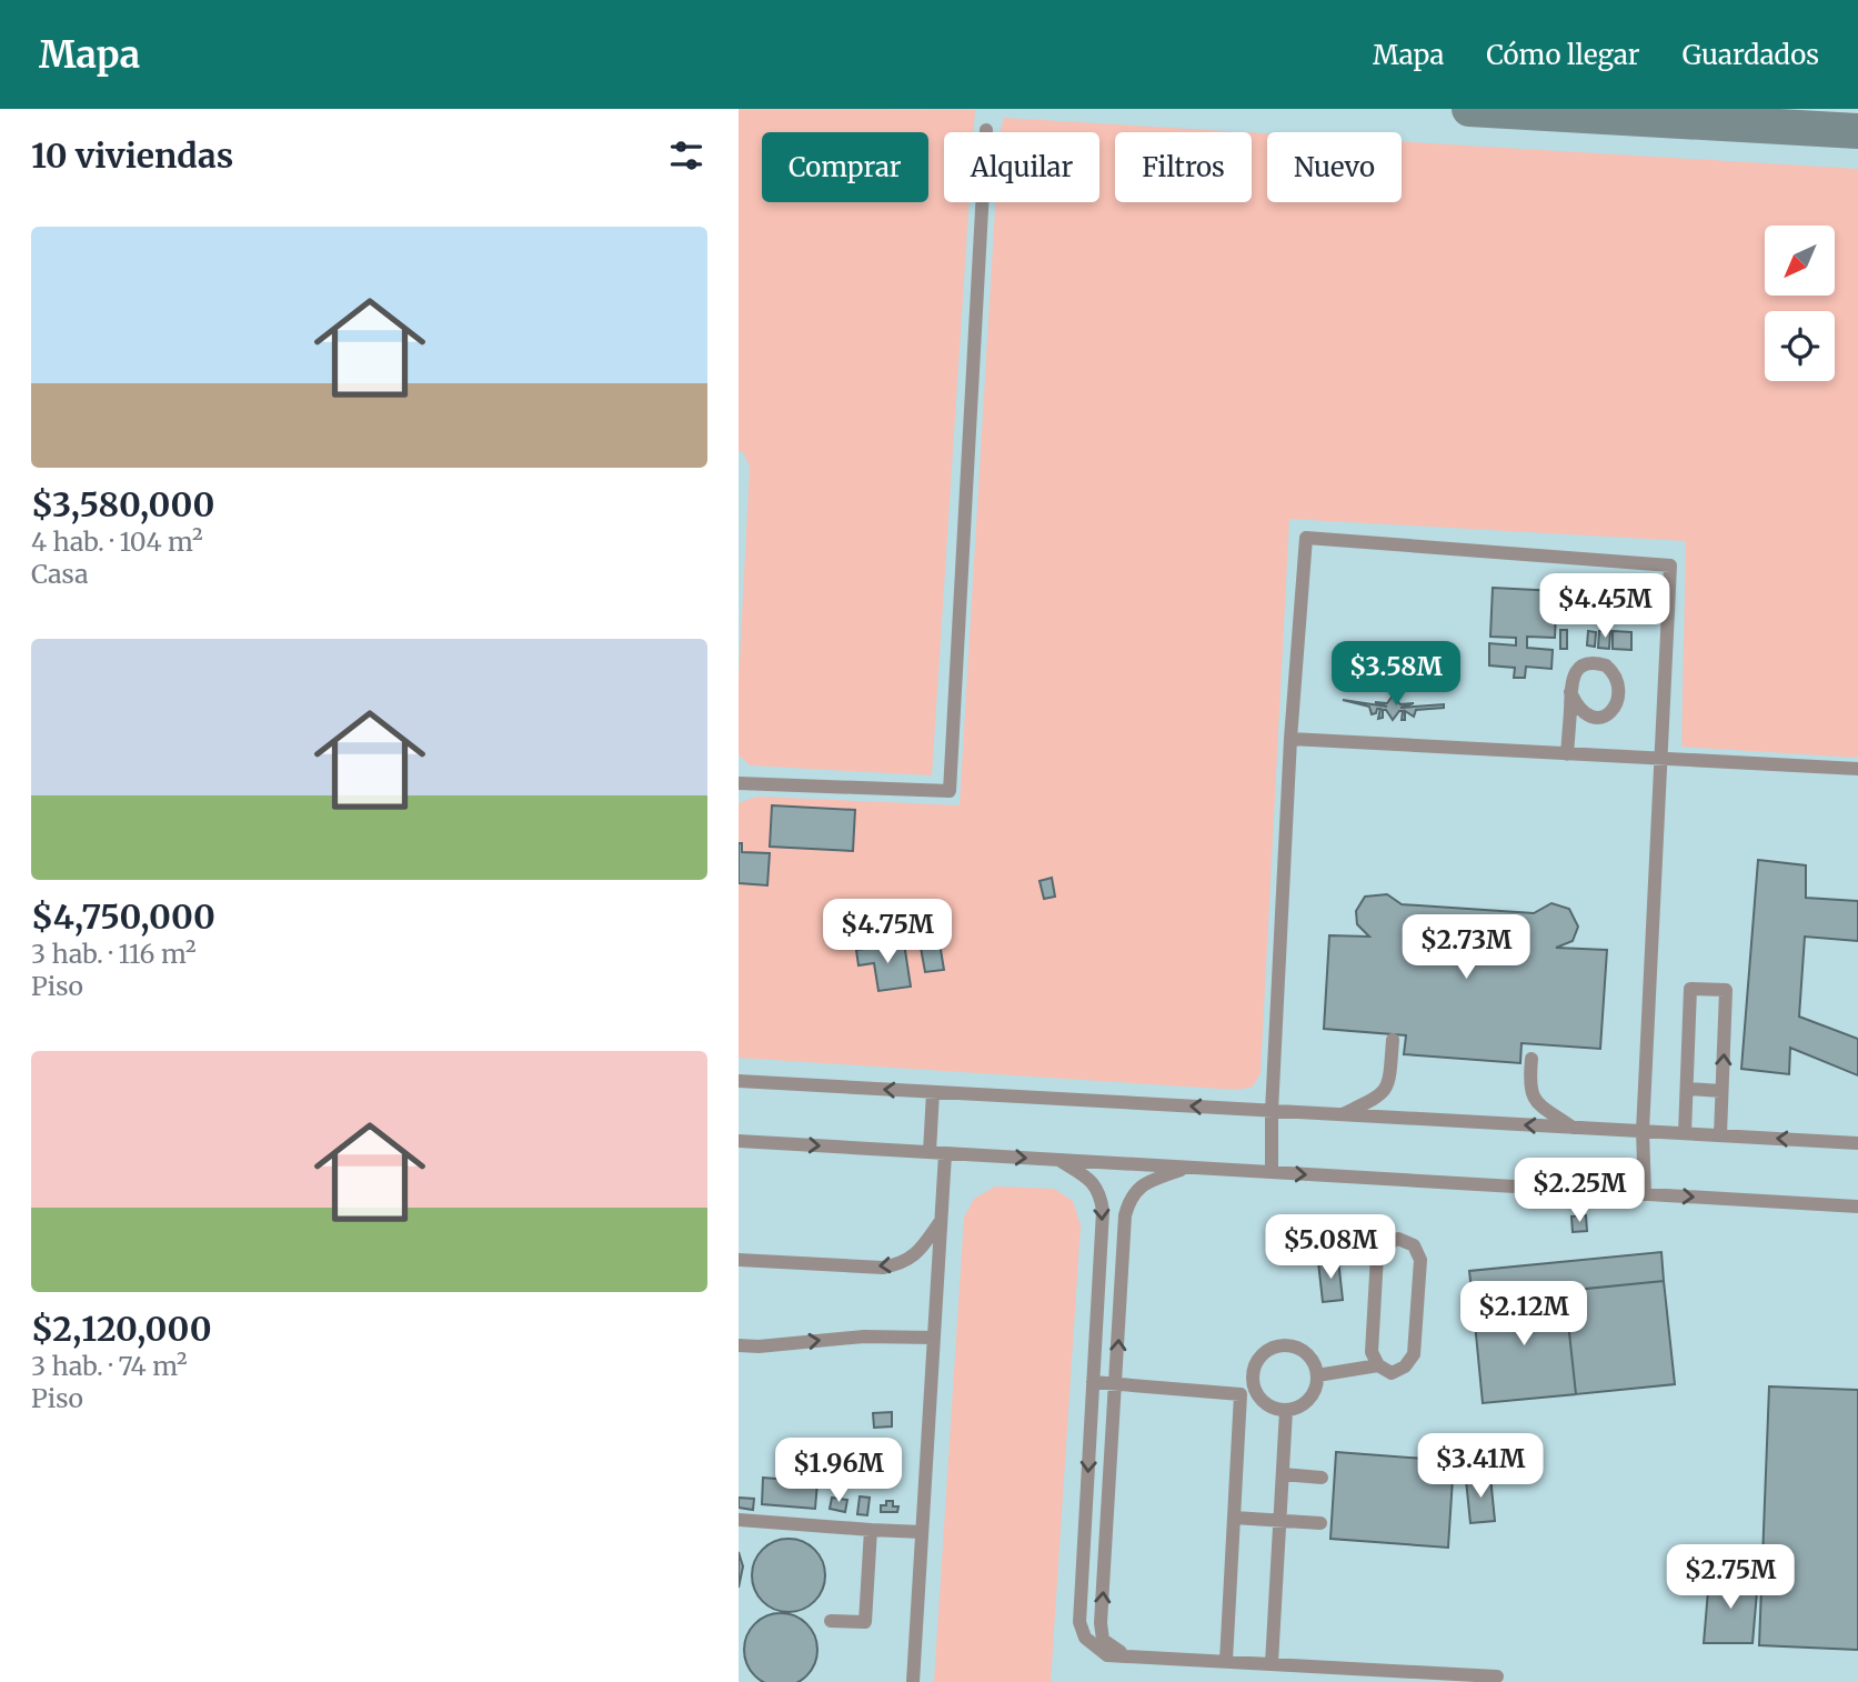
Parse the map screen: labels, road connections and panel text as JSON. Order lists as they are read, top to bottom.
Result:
{
  "north": "bottom left",
  "page": {
    "header": "Mapa",
    "nav": ["Mapa", "Cómo llegar", "Guardados"],
    "heading": "10 viviendas",
    "chip": [
      "Comprar",
      "Alquilar",
      "Filtros",
      "Nuevo"
    ],
    "list": [
      {
        "name": "$3,580,000",
        "note": "4 hab. · 104 m² · Casa"
      },
      {
        "name": "$4,750,000",
        "note": "3 hab. · 116 m² · Piso"
      },
      {
        "name": "$2,120,000",
        "note": "3 hab. · 74 m² · Piso"
      }
    ],
    "price": [
      "$4.45M",
      "$3.58M",
      "$4.75M",
      "$2.73M",
      "$2.25M",
      "$5.08M",
      "$2.12M",
      "$3.41M",
      "$1.96M",
      "$2.75M"
    ]
  }
}
